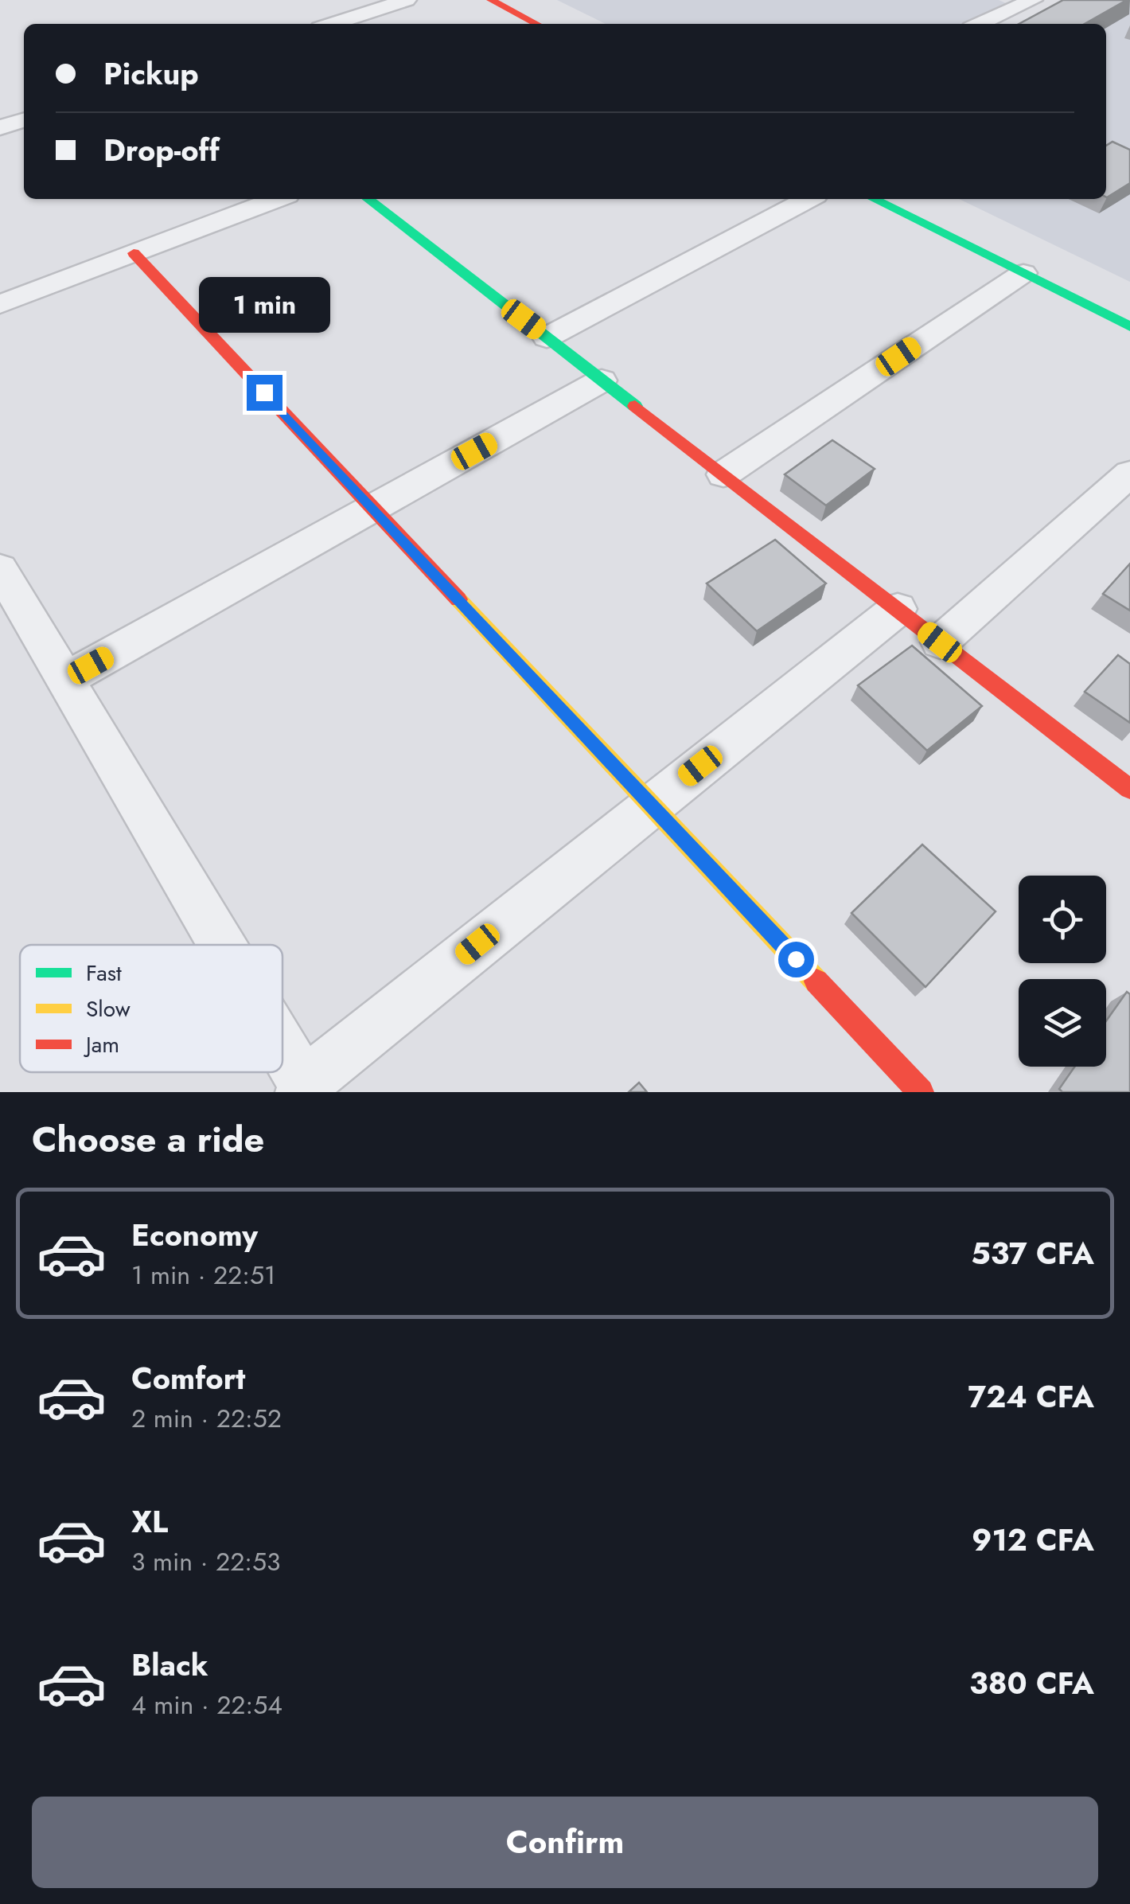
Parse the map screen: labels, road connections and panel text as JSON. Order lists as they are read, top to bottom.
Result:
{
  "legend": ["Fast", "Slow", "Jam"],
  "page": {
    "banner": ["Pickup", "Drop-off"],
    "bubble": "1 min",
    "heading": "Choose a ride",
    "list": [
      {
        "name": "Economy",
        "note": "1 min · 22:51",
        "value": "537 CFA"
      },
      {
        "name": "Comfort",
        "note": "2 min · 22:52",
        "value": "724 CFA"
      },
      {
        "name": "XL",
        "note": "3 min · 22:53",
        "value": "912 CFA"
      },
      {
        "name": "Black",
        "note": "4 min · 22:54",
        "value": "380 CFA"
      }
    ],
    "buttons": "Confirm"
  }
}
